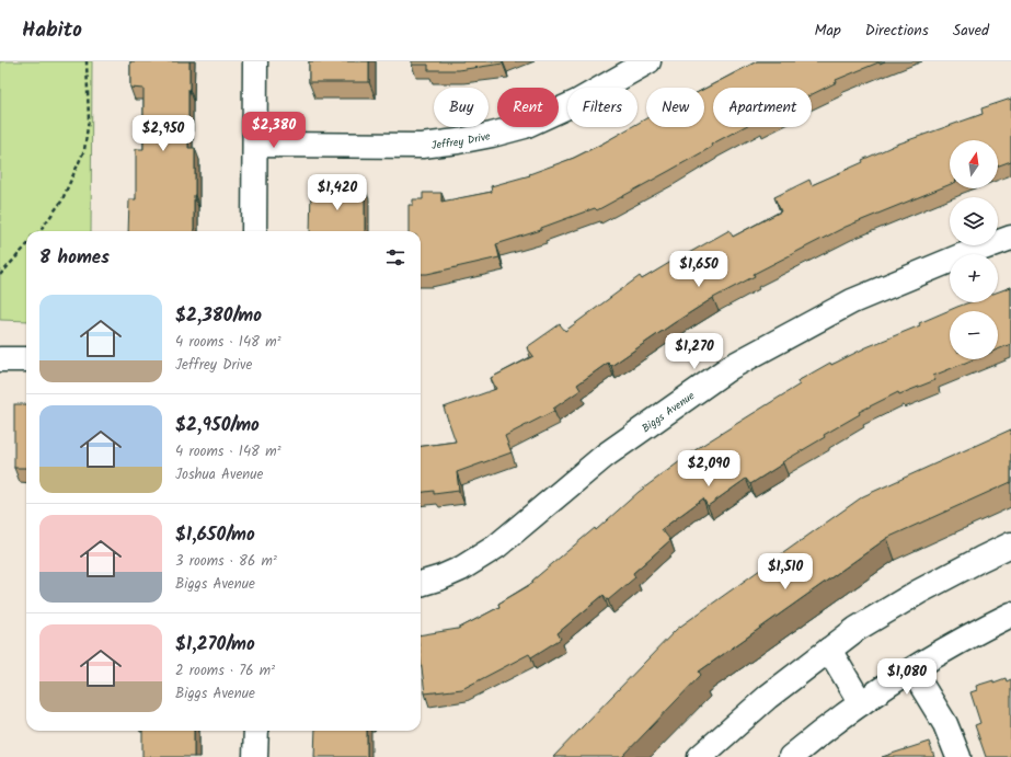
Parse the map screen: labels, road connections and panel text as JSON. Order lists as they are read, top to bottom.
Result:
{
  "streets": {
    "street": ["Jeffrey Drive", "Biggs Avenue"]
  },
  "north": "top",
  "page": {
    "header": "Habito",
    "nav": ["Map", "Directions", "Saved"],
    "chip": [
      "Buy",
      "Rent",
      "Filters",
      "New",
      "Apartment"
    ],
    "price": [
      "$2,380",
      "$2,950",
      "$1,420",
      "$1,650",
      "$1,270",
      "$2,090",
      "$1,510",
      "$1,080"
    ],
    "map_buttons": ["+", "−"],
    "heading": "8 homes",
    "list": [
      {
        "name": "$2,380/mo",
        "note": "4 rooms · 148 m² · Jeffrey Drive"
      },
      {
        "name": "$2,950/mo",
        "note": "4 rooms · 148 m² · Joshua Avenue"
      },
      {
        "name": "$1,650/mo",
        "note": "3 rooms · 86 m² · Biggs Avenue"
      },
      {
        "name": "$1,270/mo",
        "note": "2 rooms · 76 m² · Biggs Avenue"
      }
    ]
  }
}
